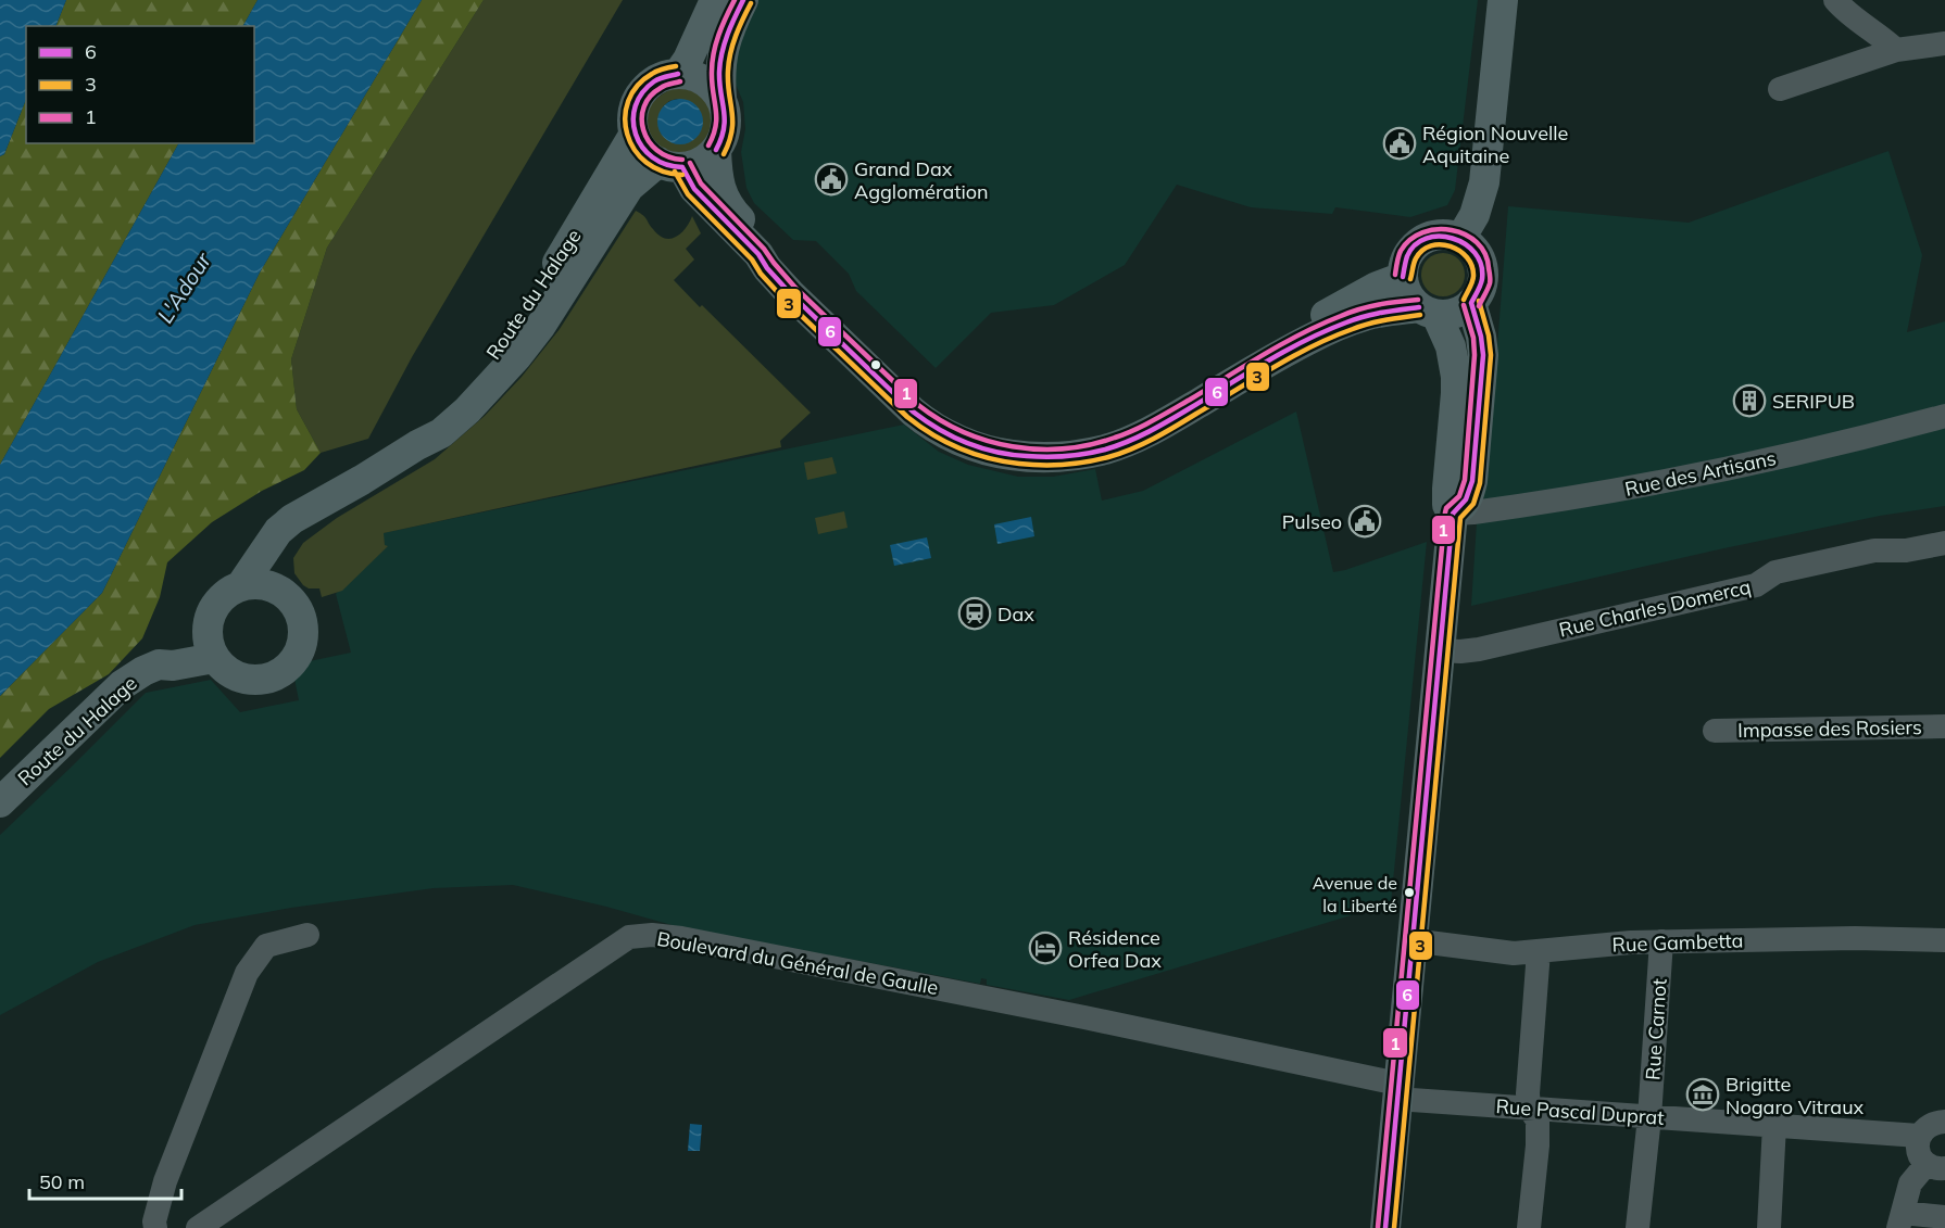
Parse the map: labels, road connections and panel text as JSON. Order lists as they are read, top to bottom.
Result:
{
  "streets": {
    "main road": ["Route du Halage"],
    "street": [
      "Rue des Artisans",
      "Rue Charles Domercq",
      "Impasse des Rosiers",
      "Rue Gambetta",
      "Boulevard du Général de Gaulle",
      "Rue Carnot",
      "Rue Pascal Duprat"
    ]
  },
  "crossings": [
    ["Rue Gambetta", "Rue Carnot"],
    ["Boulevard du Général de Gaulle", "Rue Pascal Duprat"],
    ["Rue Carnot", "Rue Pascal Duprat"]
  ],
  "water": ["L'Adour"],
  "places": {
    "public building": ["Région Nouvelle Aquitaine", "Grand Dax Agglomération", "Pulseo"],
    "building": ["SERIPUB"],
    "station": ["Dax"],
    "other": ["Avenue de la Liberté"],
    "hotel": ["Résidence Orfea Dax"],
    "museum": ["Brigitte Nogaro Vitraux"]
  },
  "lines": ["transit line 6", "transit line 1", "transit line 3"],
  "legend": ["6", "3", "1"],
  "scale_bar": "50 m"
}
